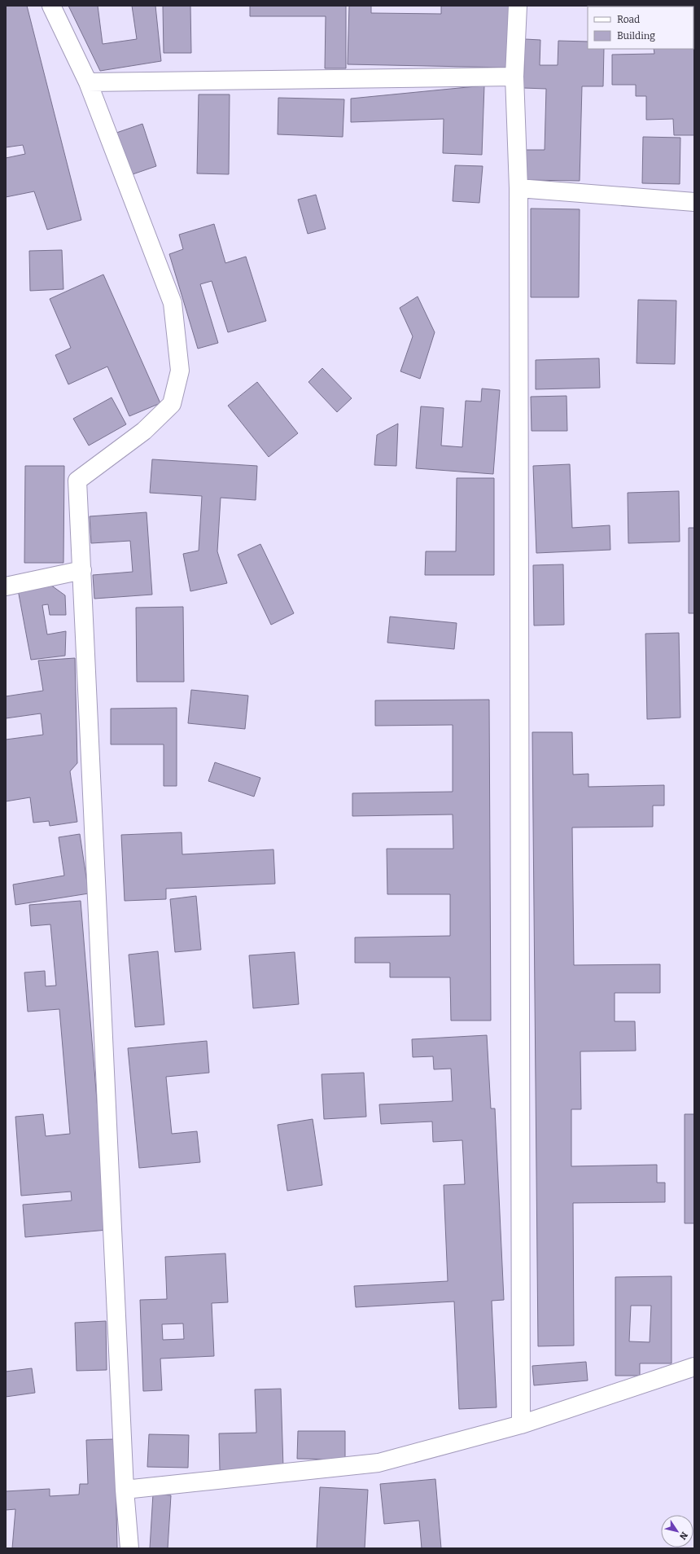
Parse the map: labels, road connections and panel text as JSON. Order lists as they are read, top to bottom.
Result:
{
  "legend": ["Road", "Building"],
  "north": "bottom right"
}
